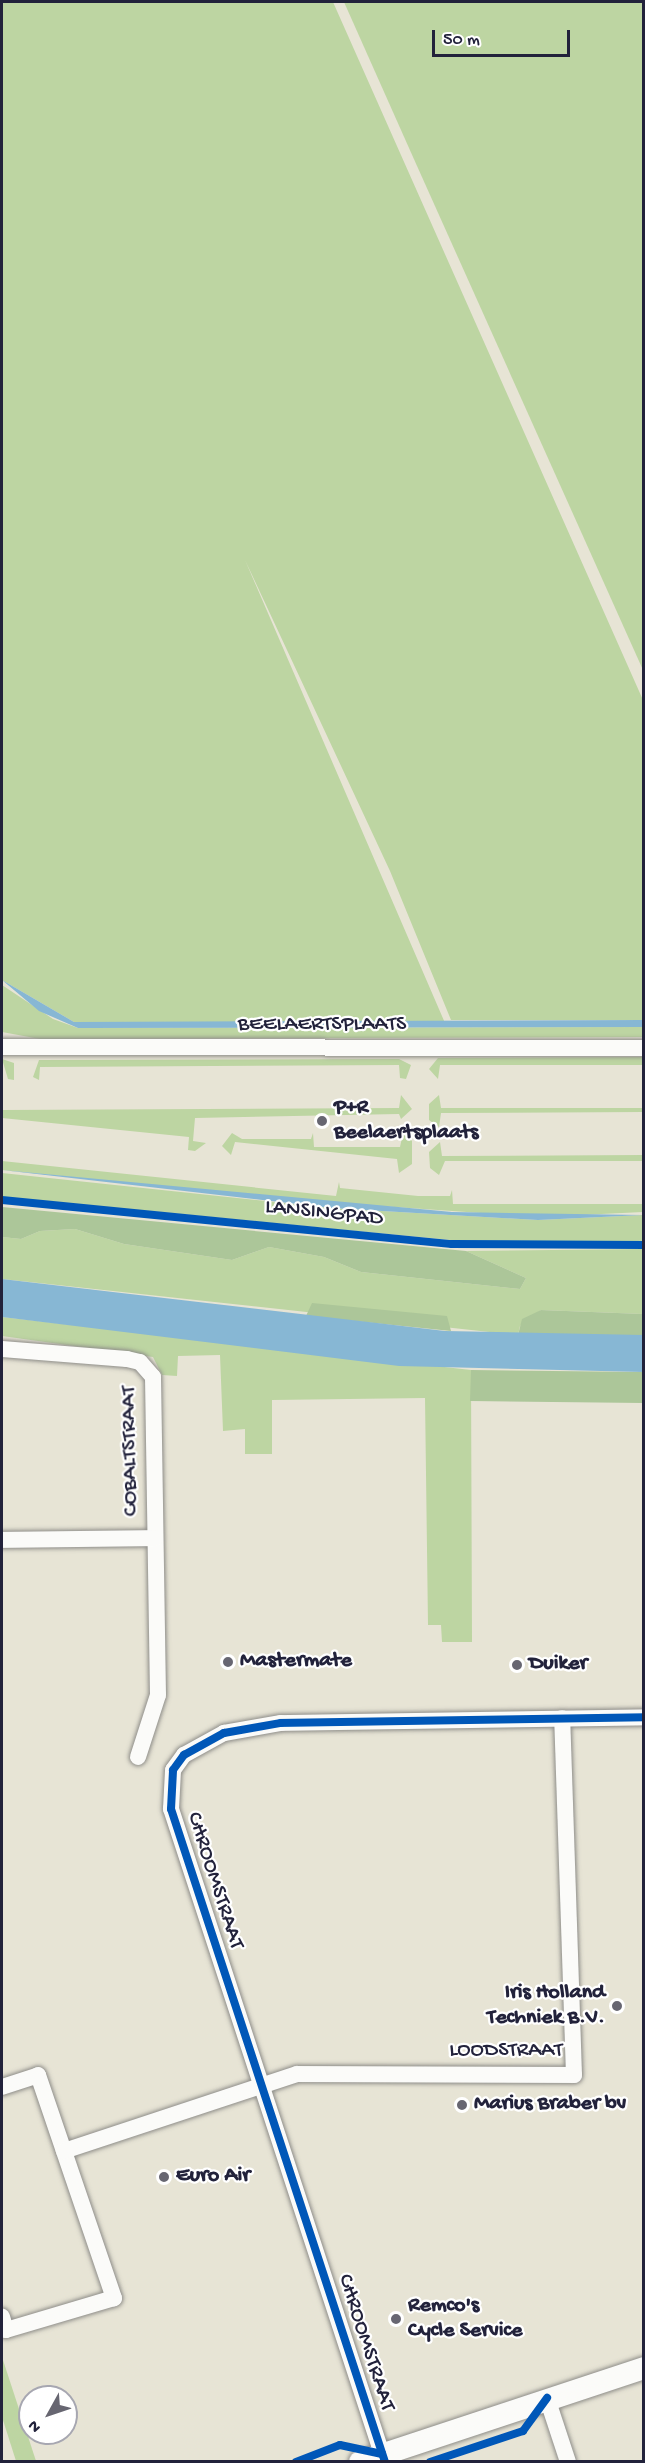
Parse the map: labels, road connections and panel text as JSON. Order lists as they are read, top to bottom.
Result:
{
  "streets": {
    "street": [
      "BEELAERTSPLAATS",
      "COBALTSTRAAT",
      "CHROOMSTRAAT",
      "LOODSTRAAT"
    ],
    "cycle path": ["LANSINGPAD"]
  },
  "crossings": [
    ["CHROOMSTRAAT", "LOODSTRAAT"]
  ],
  "places": [
    "P+R Beelaertsplaats",
    "Mastermate",
    "Duiker",
    "Iris Holland Techniek B.V.",
    "Marius Braber bv",
    "Euro Air",
    "Remco's Cycle Service"
  ],
  "scale_bar": "50 m",
  "north": "bottom left"
}
